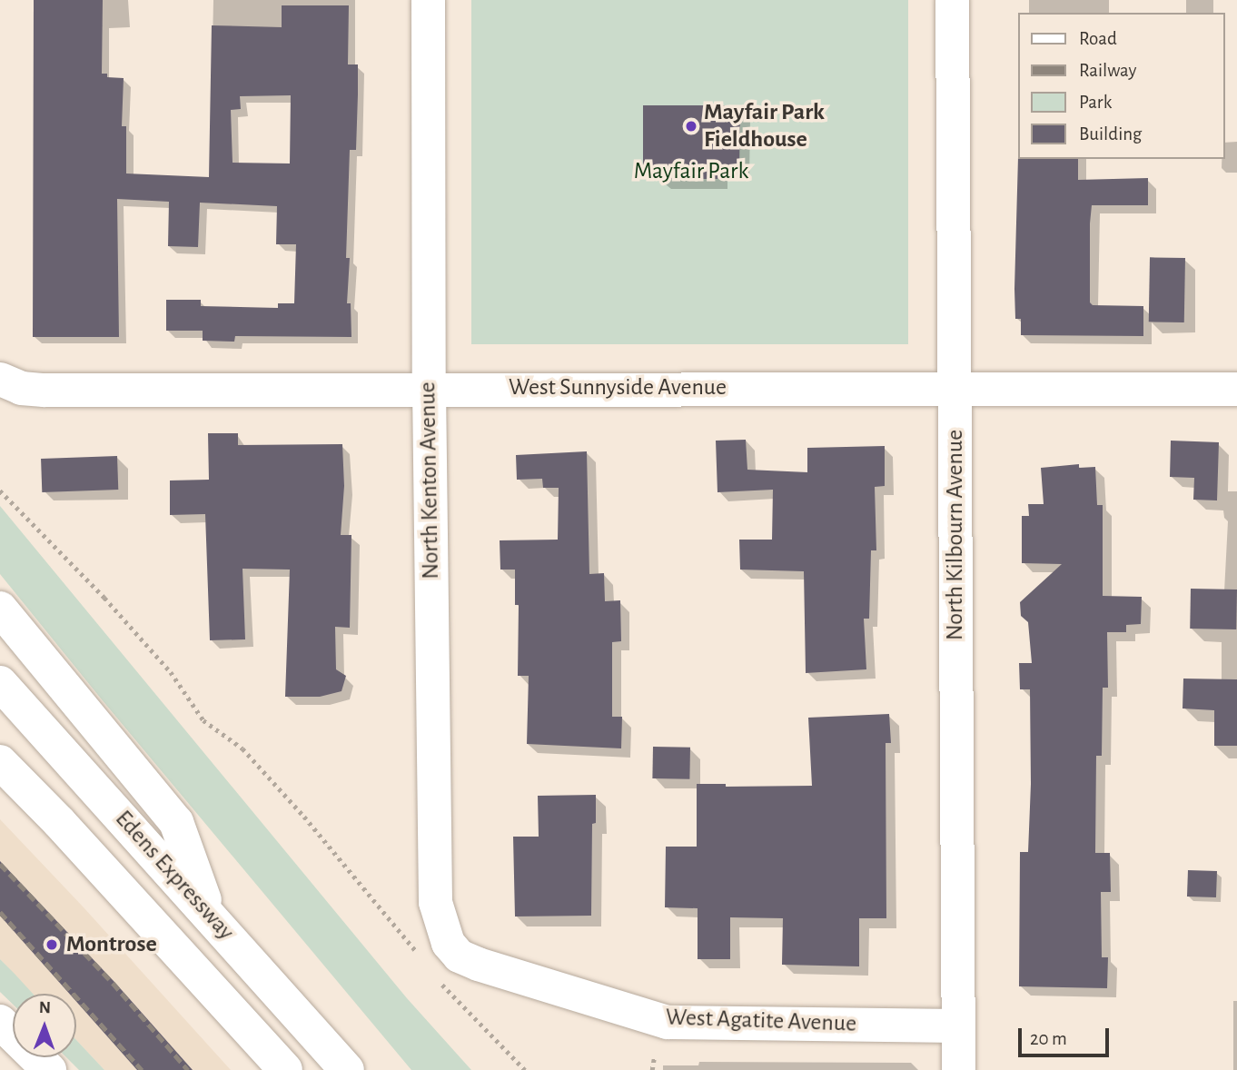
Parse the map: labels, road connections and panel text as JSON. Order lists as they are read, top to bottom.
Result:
{
  "streets": {
    "highway": ["Edens Expressway"],
    "street": [
      "West Sunnyside Avenue",
      "North Kenton Avenue",
      "North Kilbourn Avenue",
      "West Agatite Avenue"
    ]
  },
  "crossings": [
    ["West Sunnyside Avenue", "North Kenton Avenue"],
    ["West Sunnyside Avenue", "North Kilbourn Avenue"],
    ["North Kenton Avenue", "West Agatite Avenue"],
    ["North Kilbourn Avenue", "West Agatite Avenue"]
  ],
  "parks": ["Mayfair Park"],
  "places": ["Mayfair Park Fieldhouse", "Montrose"],
  "legend": [
    "Road",
    "Railway",
    "Park",
    "Building"
  ],
  "scale_bar": "20 m",
  "north": "top"
}
